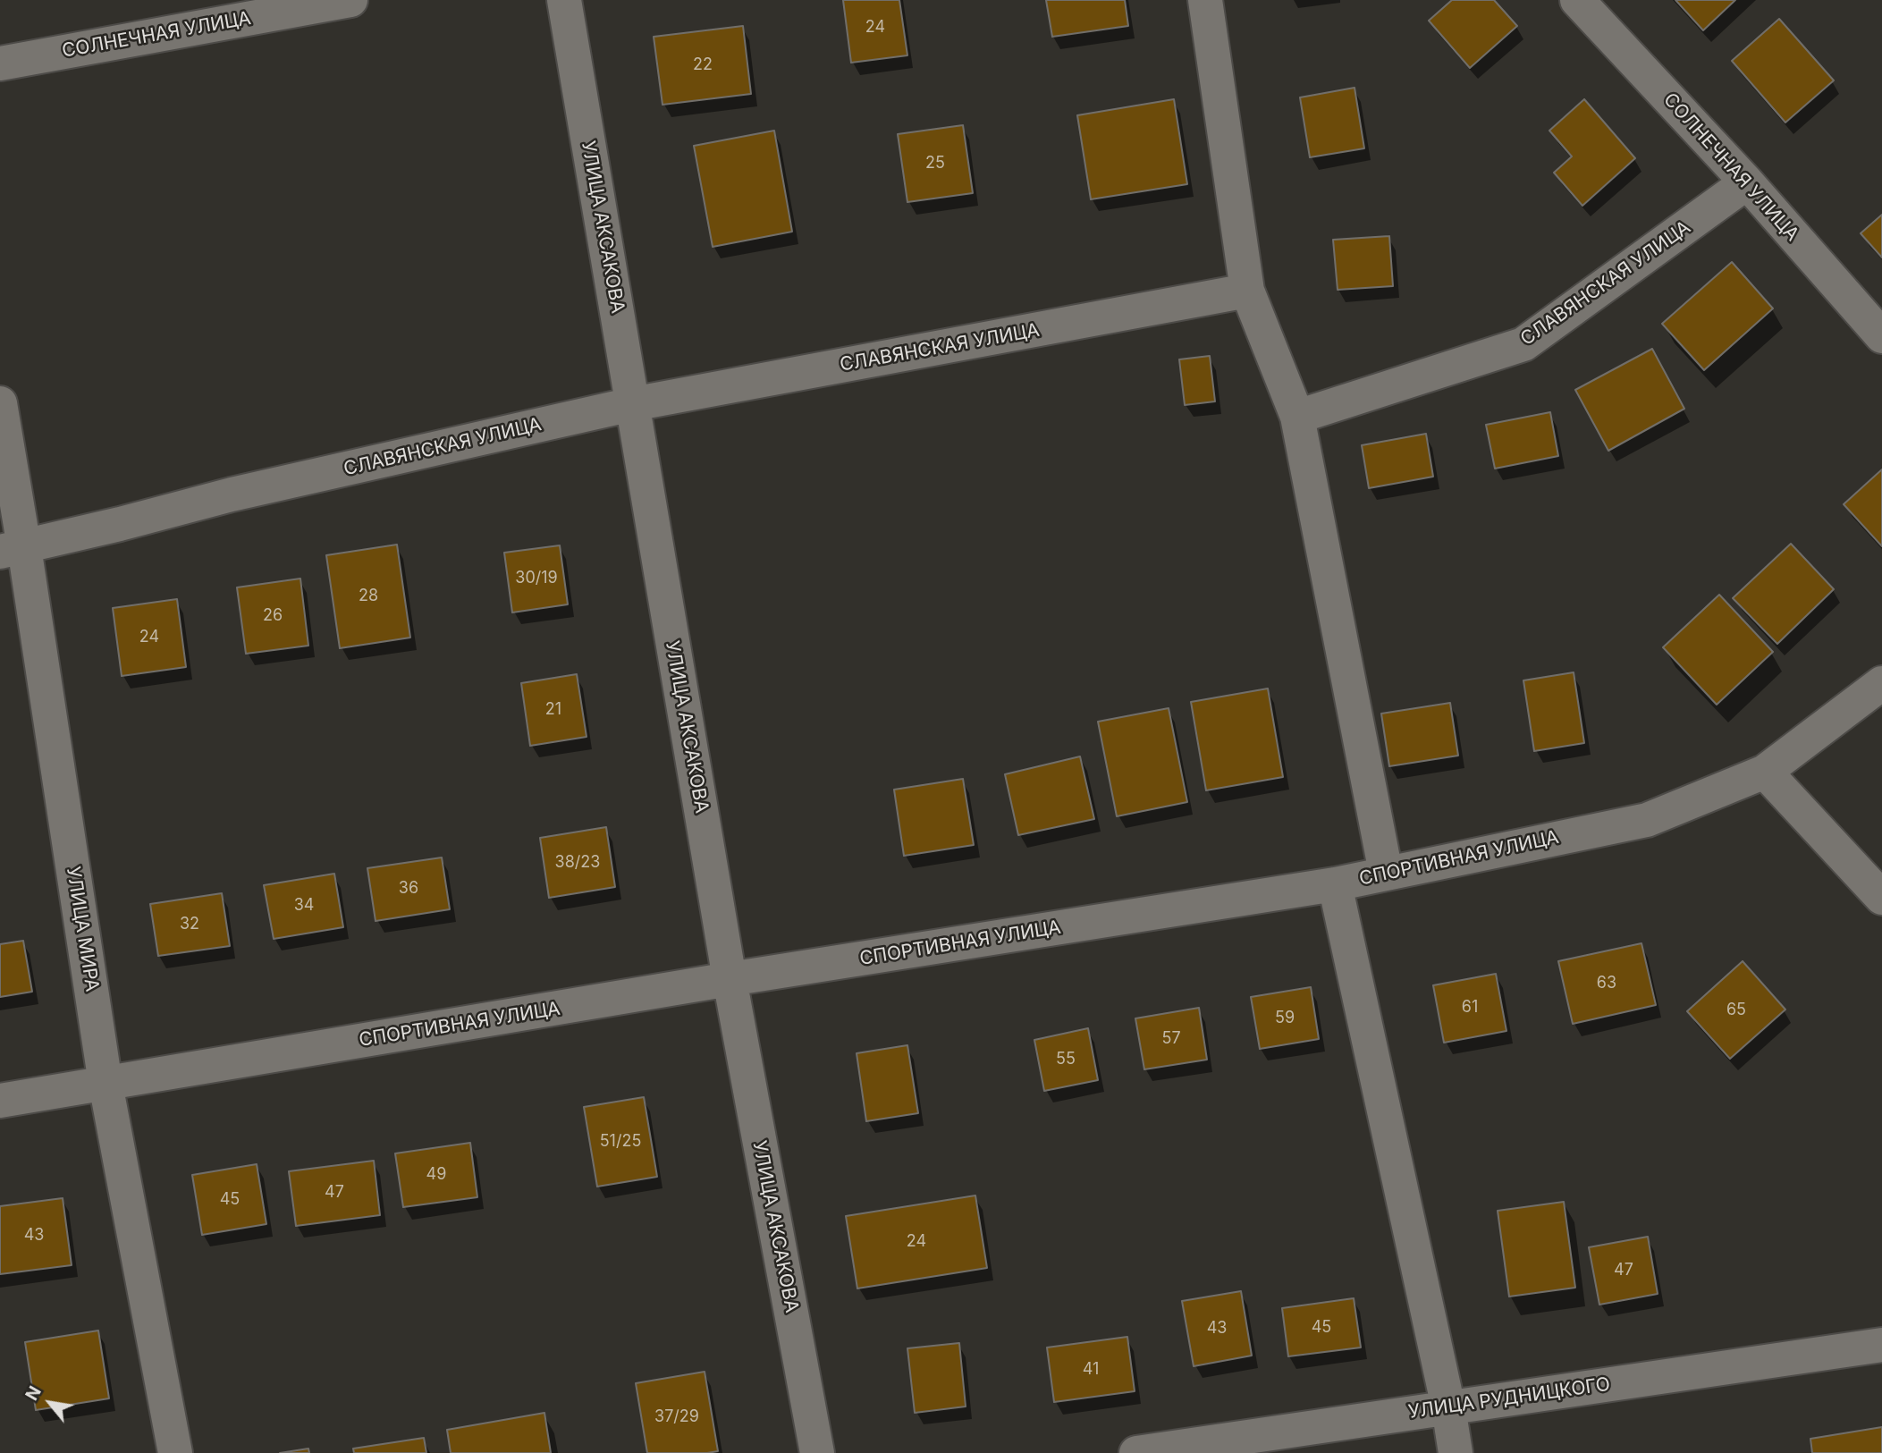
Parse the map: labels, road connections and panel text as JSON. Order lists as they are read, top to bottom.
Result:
{
  "streets": {
    "street": [
      "СОЛНЕЧНАЯ УЛИЦА",
      "УЛИЦА АКСАКОВА",
      "СЛАВЯНСКАЯ УЛИЦА",
      "СПОРТИВНАЯ УЛИЦА",
      "УЛИЦА МИРА",
      "УЛИЦА РУДНИЦКОГО"
    ]
  },
  "crossings": [
    ["СОЛНЕЧНАЯ УЛИЦА", "СЛАВЯНСКАЯ УЛИЦА"],
    ["УЛИЦА АКСАКОВА", "СЛАВЯНСКАЯ УЛИЦА"],
    ["УЛИЦА АКСАКОВА", "СПОРТИВНАЯ УЛИЦА"],
    ["СЛАВЯНСКАЯ УЛИЦА", "УЛИЦА МИРА"],
    ["СПОРТИВНАЯ УЛИЦА", "УЛИЦА МИРА"]
  ],
  "house_numbers": [
    "24",
    "22",
    "25",
    "30/19",
    "28",
    "26",
    "24",
    "21",
    "38/23",
    "36",
    "34",
    "32",
    "63",
    "61",
    "65",
    "59",
    "57",
    "55",
    "51/25",
    "49",
    "47",
    "45",
    "43",
    "24",
    "47",
    "45",
    "43",
    "41",
    "37/29"
  ],
  "north": "top left"
}
